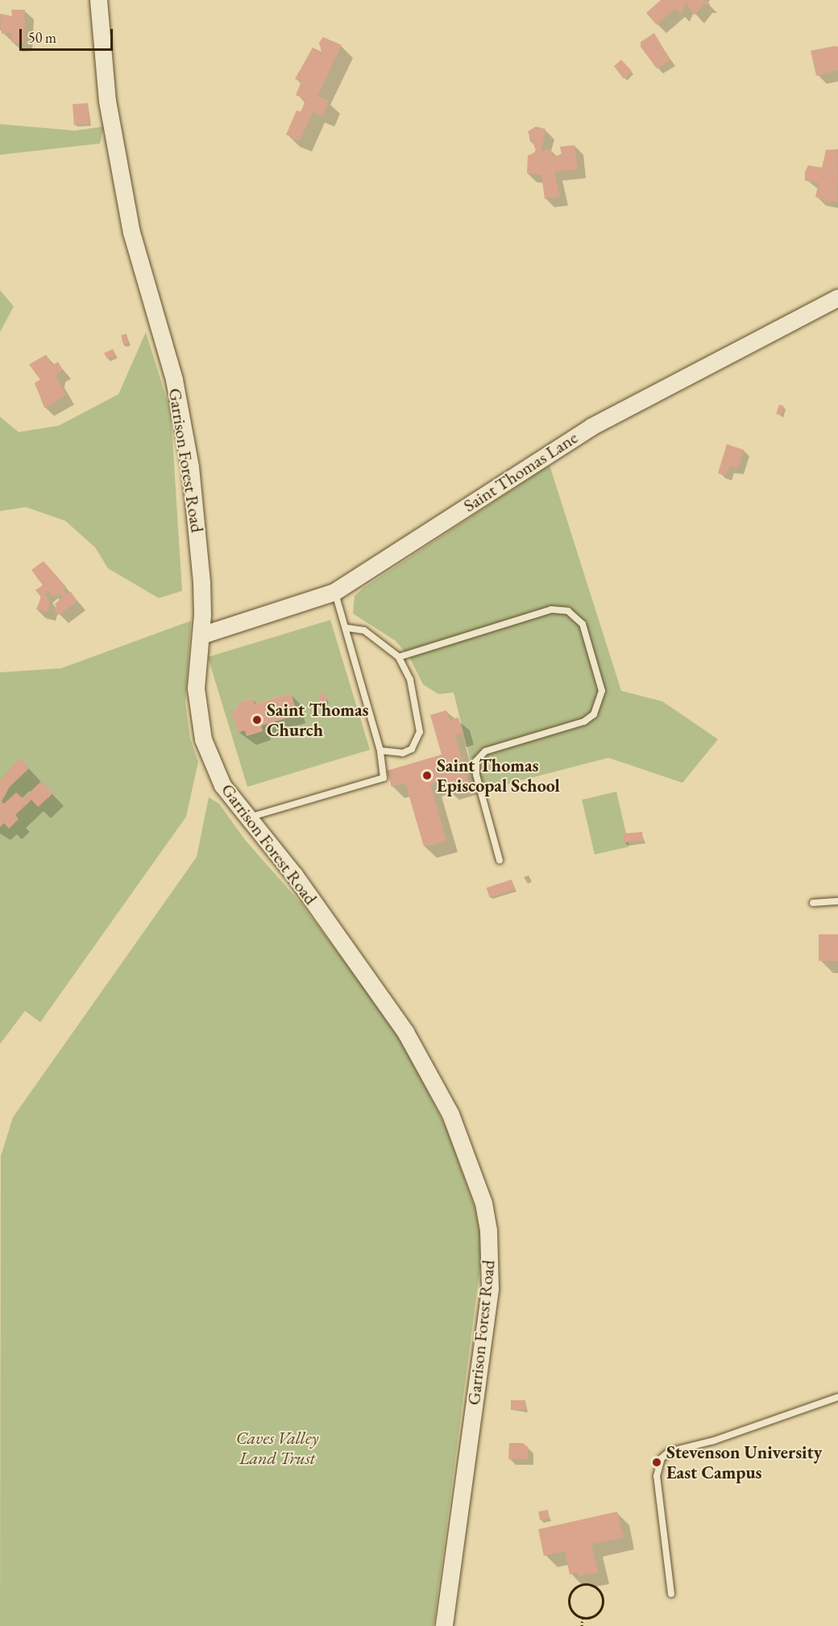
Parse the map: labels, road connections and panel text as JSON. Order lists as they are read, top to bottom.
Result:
{
  "streets": {
    "main road": ["Garrison Forest Road", "Saint Thomas Lane"]
  },
  "crossings": [
    ["Garrison Forest Road", "Saint Thomas Lane"]
  ],
  "parks": ["Caves Valley Land Trust"],
  "places": ["Saint Thomas Church", "Saint Thomas Episcopal School", "Stevenson University East Campus"],
  "scale_bar": "50 m"
}
